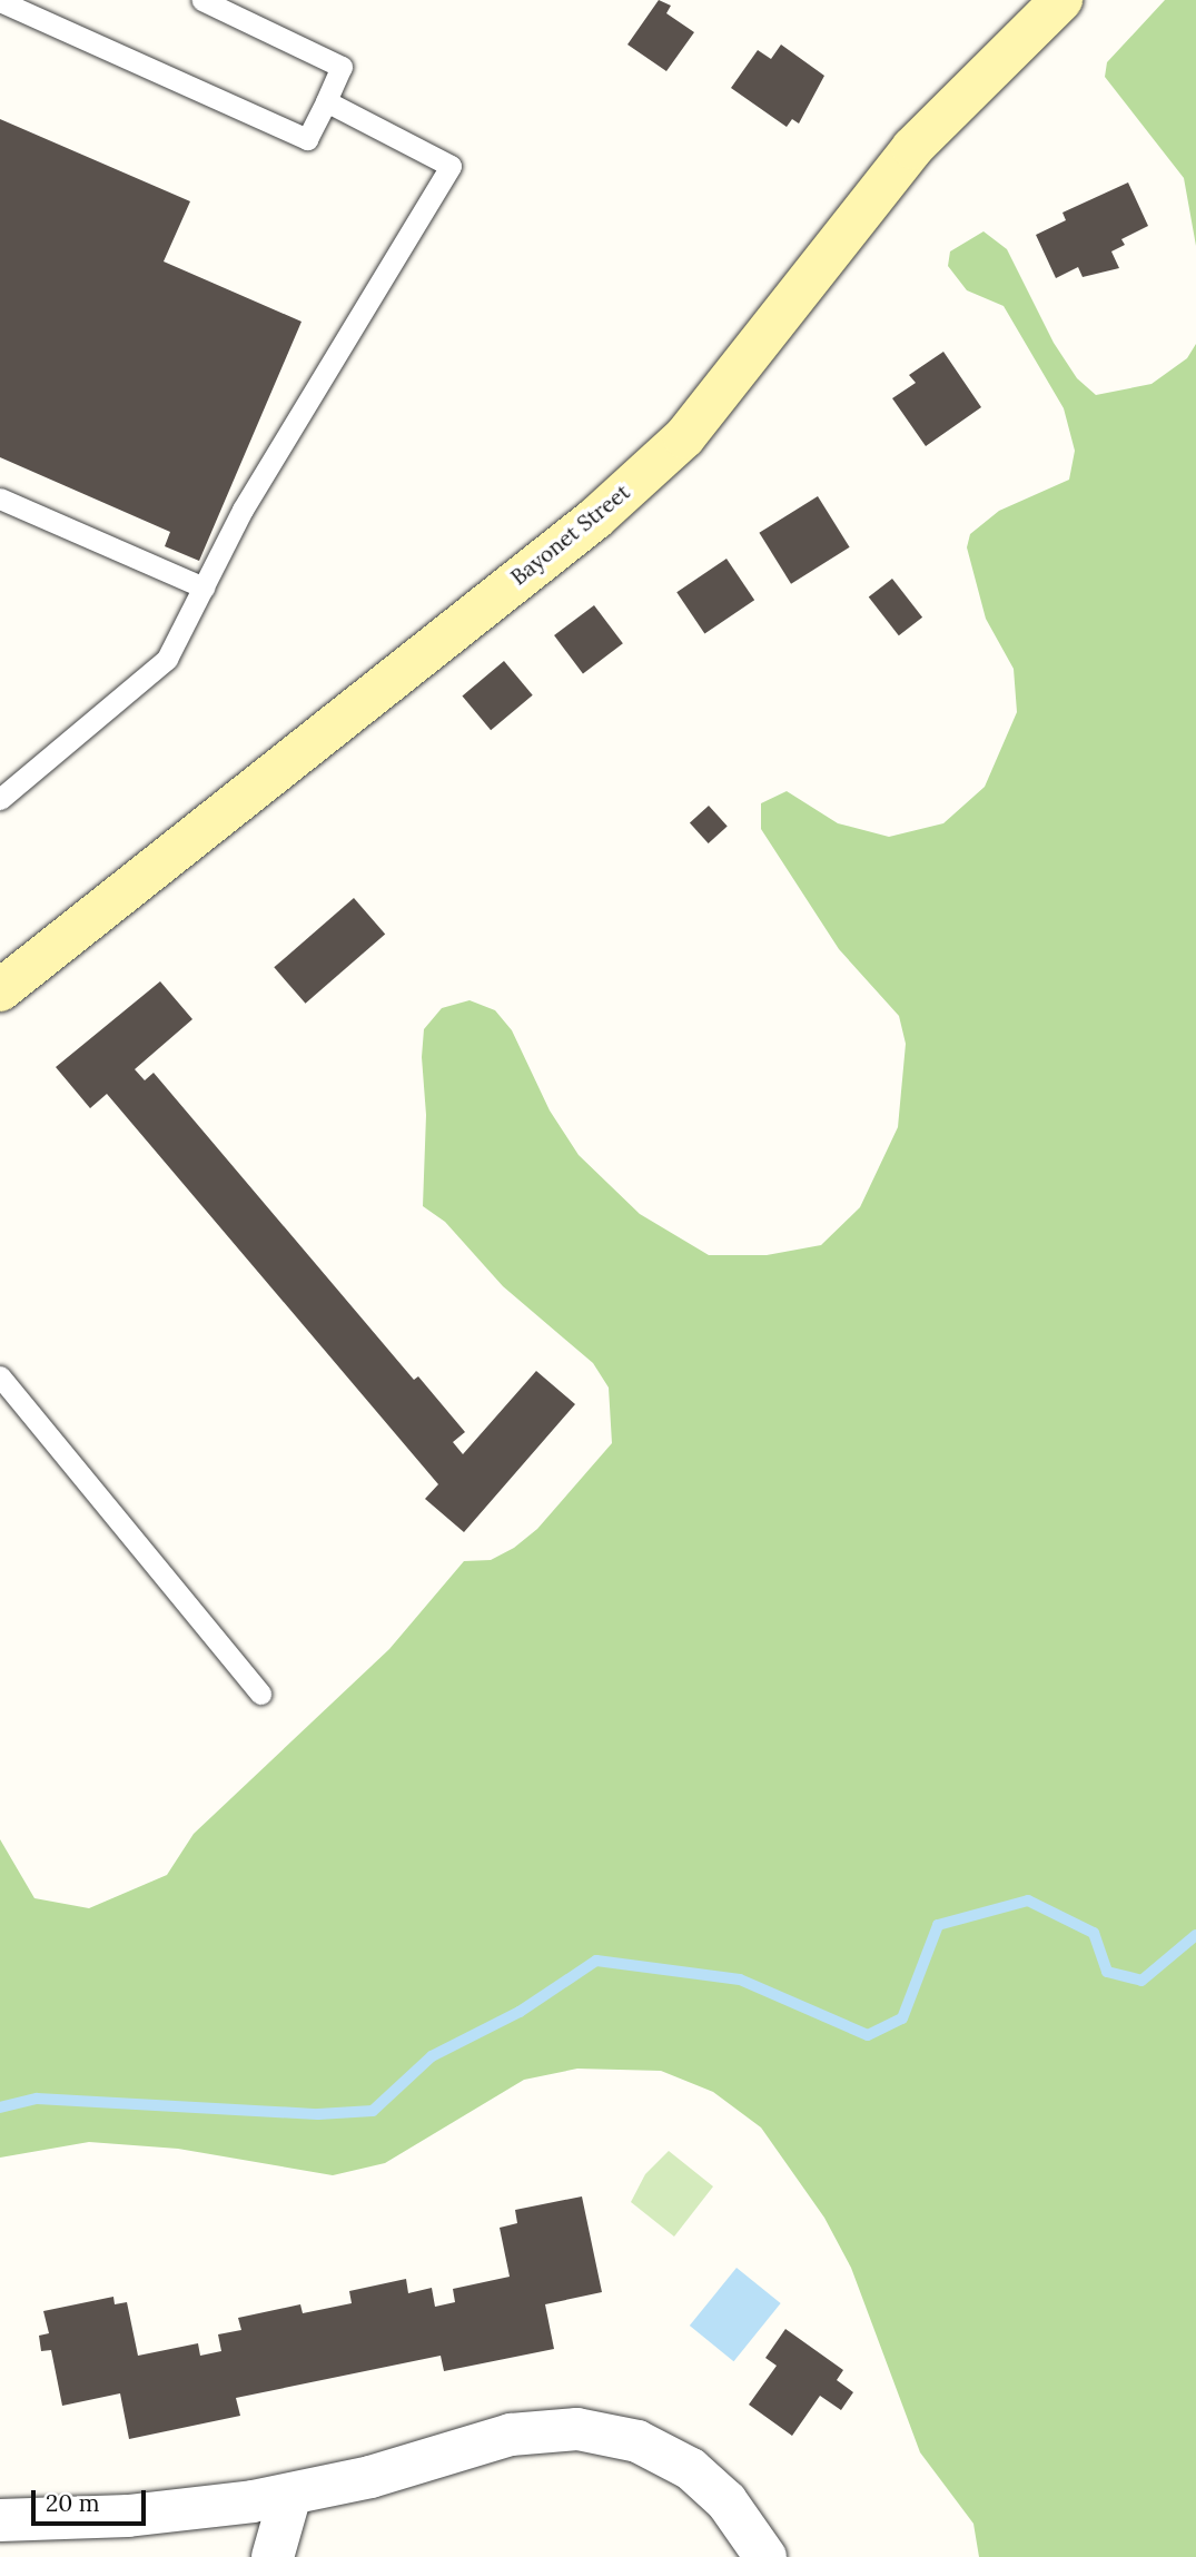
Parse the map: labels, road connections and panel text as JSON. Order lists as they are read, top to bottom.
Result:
{
  "streets": {
    "street": ["Bayonet Street"]
  },
  "scale_bar": "20 m"
}
